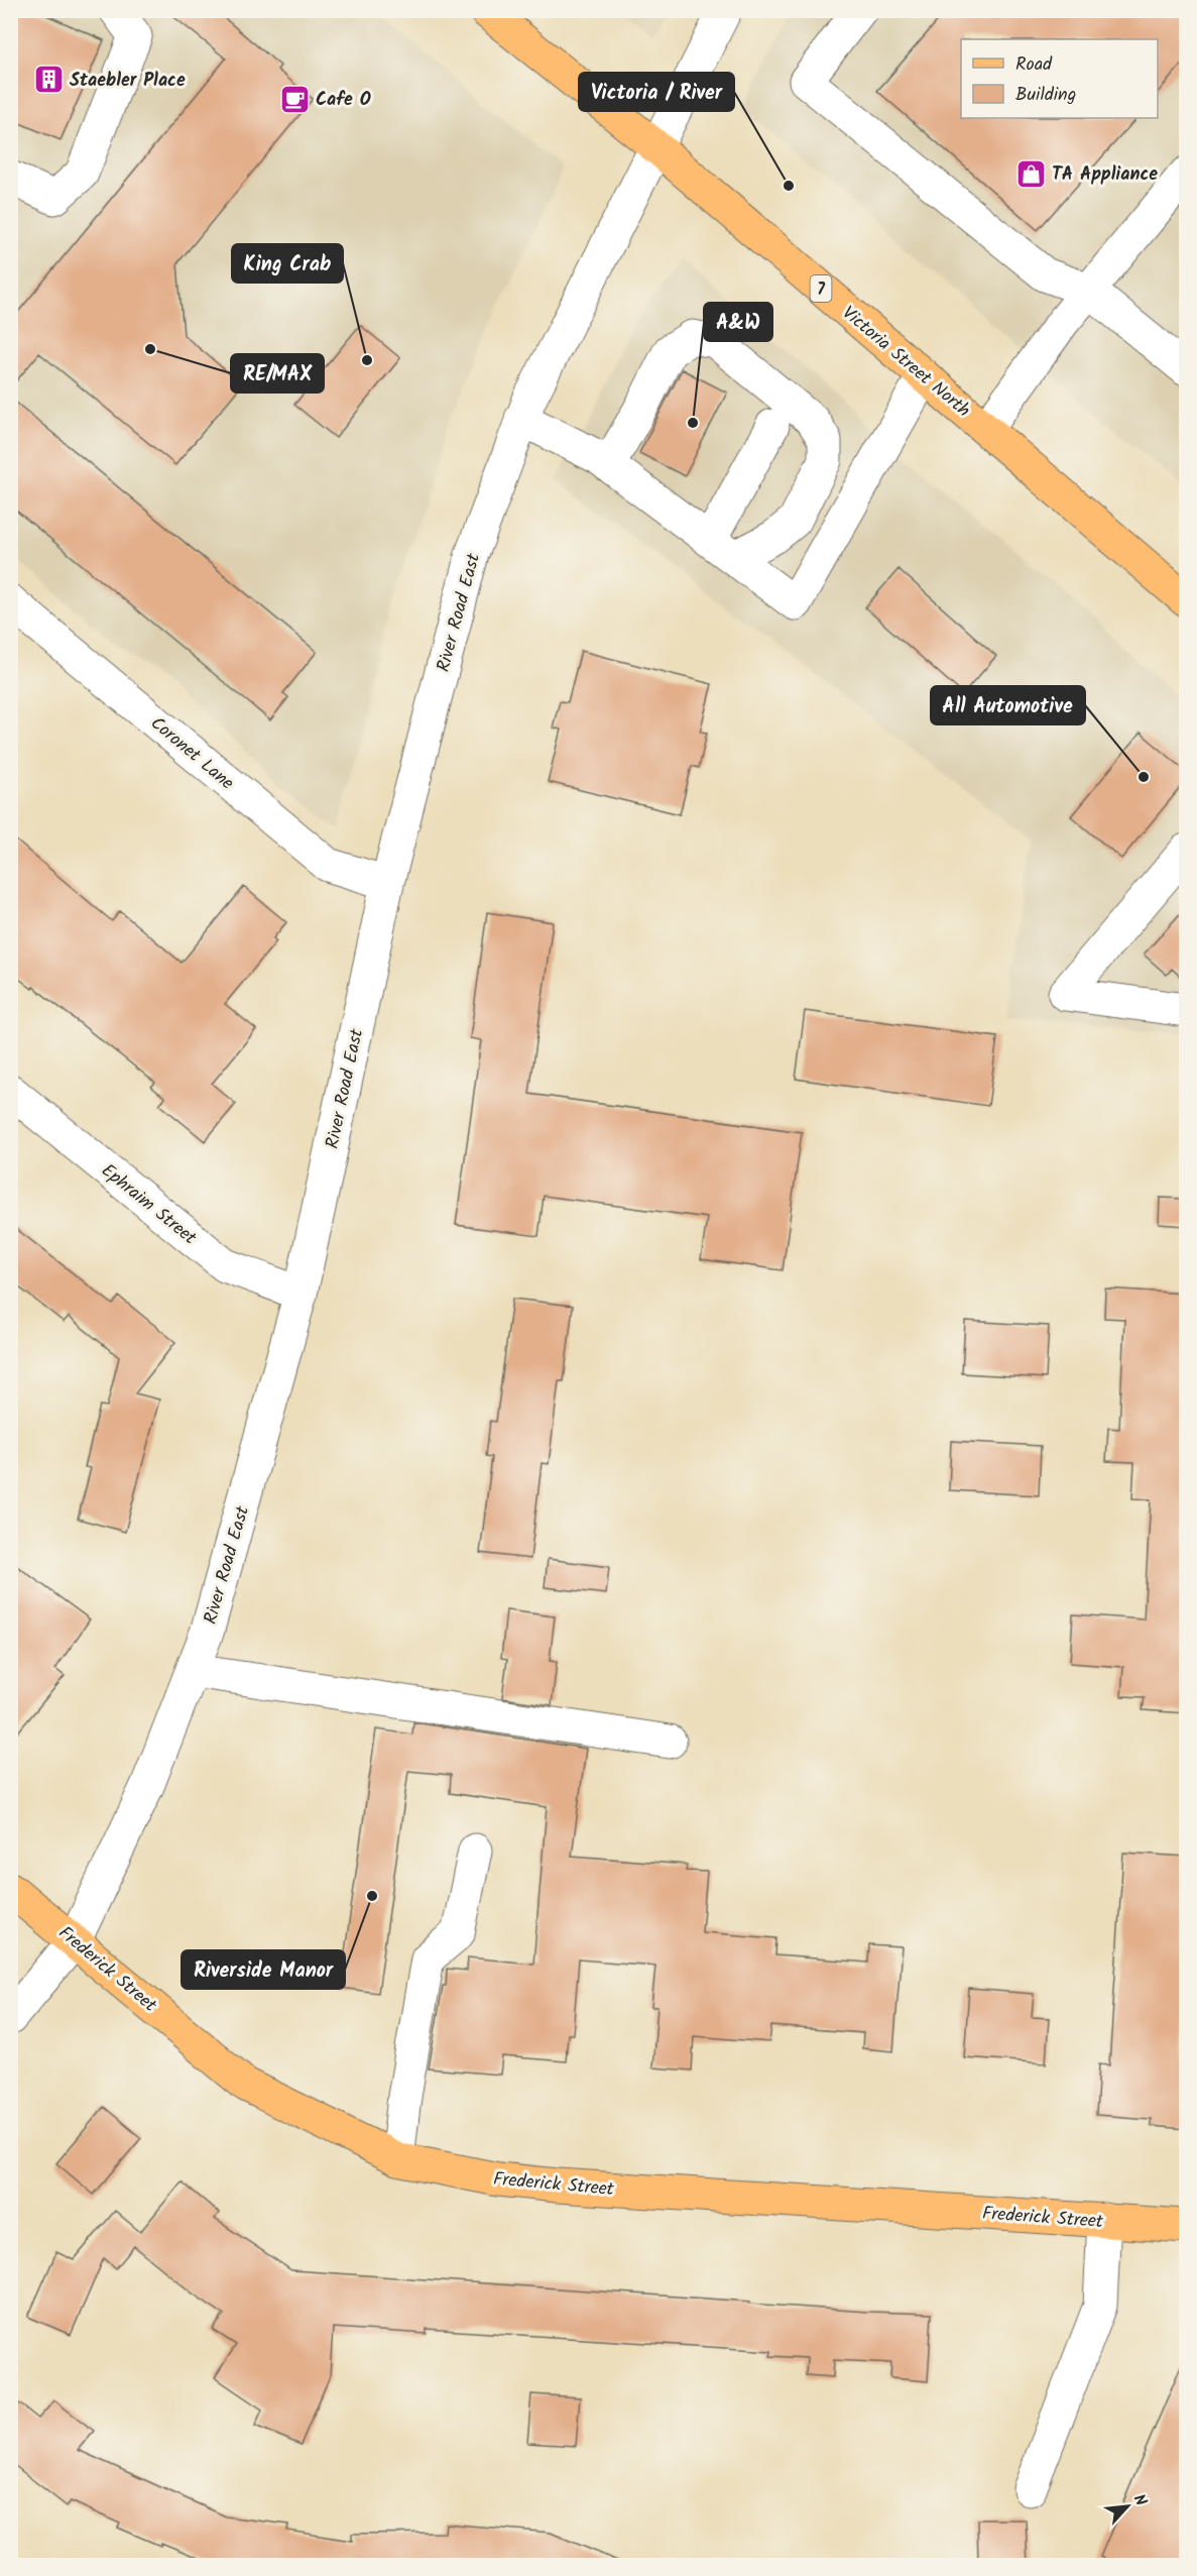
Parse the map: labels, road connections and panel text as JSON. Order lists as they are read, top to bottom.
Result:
{
  "streets": {
    "main road": ["7", "Victoria Street North", "Frederick Street"],
    "street": ["River Road East", "Coronet Lane", "Ephraim Street"]
  },
  "crossings": [
    ["Victoria Street North", "River Road East"],
    ["River Road East", "Coronet Lane"],
    ["River Road East", "Ephraim Street"],
    ["River Road East", "Frederick Street"]
  ],
  "places": {
    "building": ["Staebler Place"],
    "cafe": ["Cafe O"],
    "shop": ["TA Appliance"],
    "other": [
      "Victoria / River",
      "RE/MAX",
      "King Crab",
      "A&W",
      "All Automotive",
      "Riverside Manor"
    ]
  },
  "legend": ["Road", "Building"],
  "north": "top right"
}
